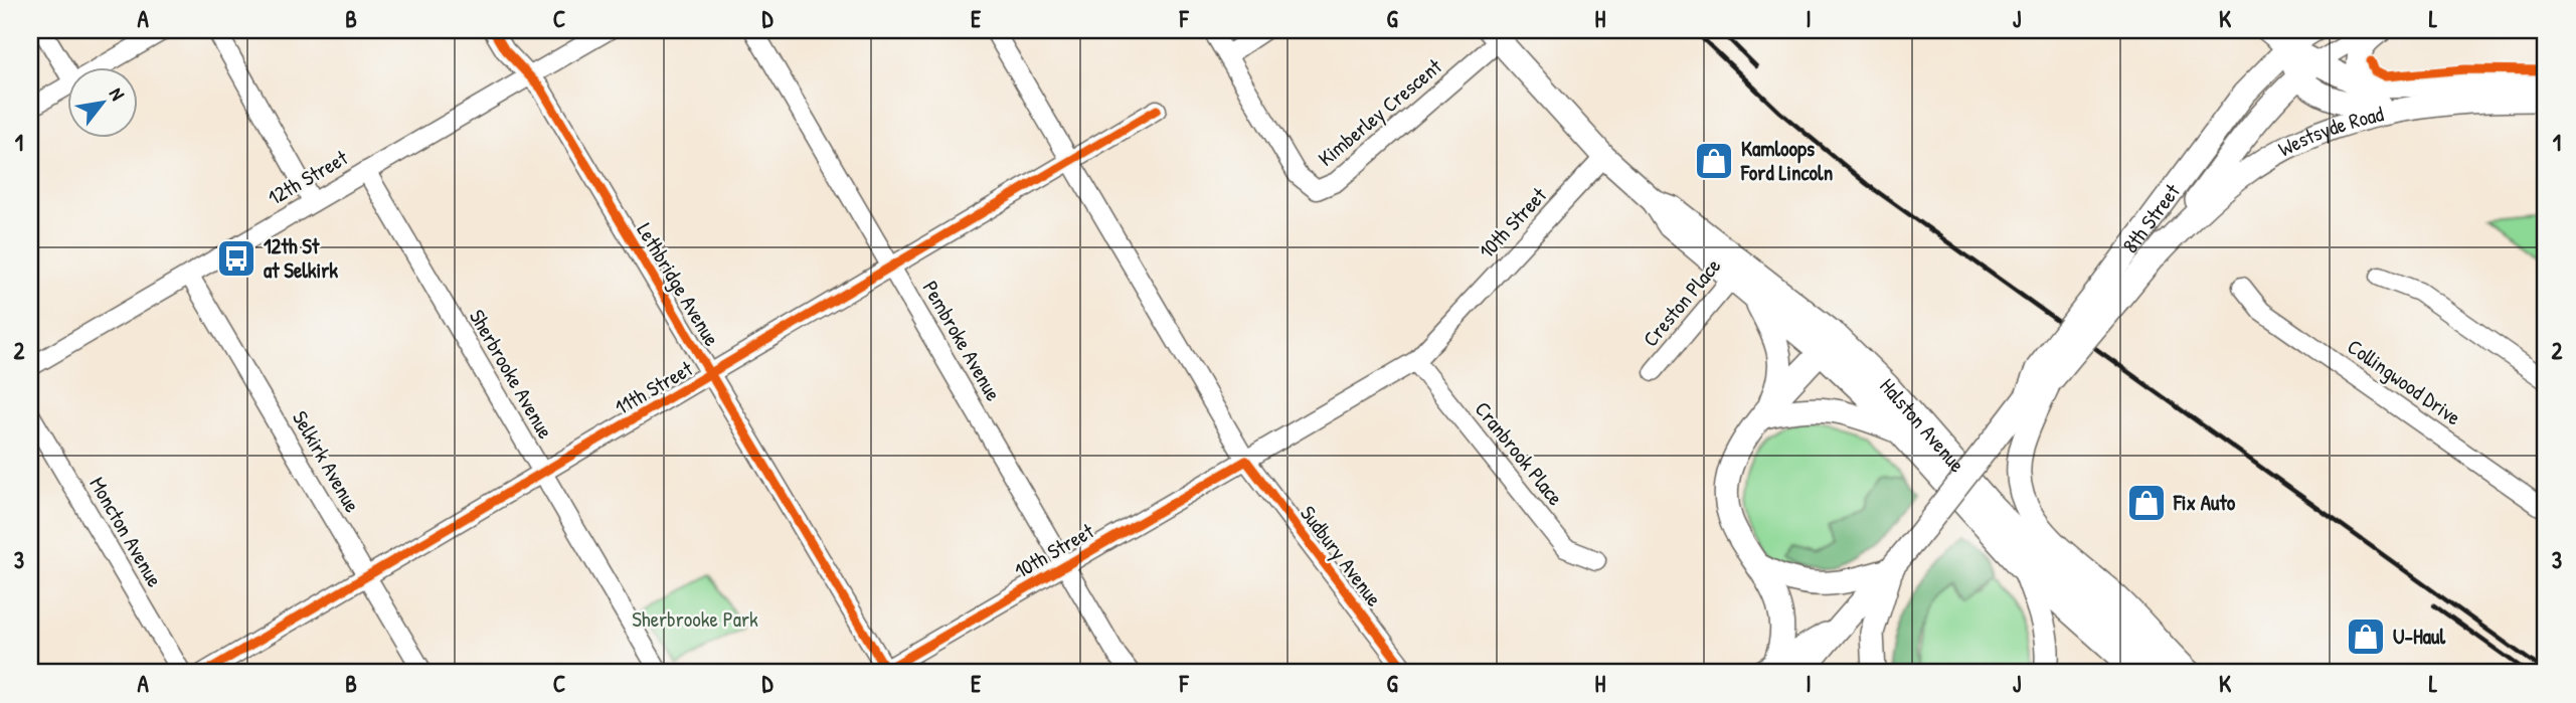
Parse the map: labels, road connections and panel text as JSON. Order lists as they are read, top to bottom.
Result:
{
  "streets": {
    "main road": ["Westsyde Road", "8th Street", "Halston Avenue"],
    "street": [
      "Kimberley Crescent",
      "12th Street",
      "10th Street",
      "Lethbridge Avenue",
      "Creston Place",
      "Pembroke Avenue",
      "Sherbrooke Avenue",
      "Collingwood Drive",
      "11th Street",
      "Cranbrook Place",
      "Selkirk Avenue",
      "Moncton Avenue",
      "Sudbury Avenue"
    ]
  },
  "crossings": [
    ["Kimberley Crescent", "Halston Avenue"],
    ["Westsyde Road", "8th Street"],
    ["12th Street", "Lethbridge Avenue"],
    ["12th Street", "Sherbrooke Avenue"],
    ["12th Street", "Selkirk Avenue"],
    ["10th Street", "Lethbridge Avenue"],
    ["10th Street", "Pembroke Avenue"],
    ["10th Street", "Halston Avenue"],
    ["10th Street", "Cranbrook Place"],
    ["10th Street", "Sudbury Avenue"],
    ["Lethbridge Avenue", "11th Street"],
    ["Creston Place", "Halston Avenue"],
    ["Pembroke Avenue", "11th Street"],
    ["Sherbrooke Avenue", "11th Street"],
    ["11th Street", "Selkirk Avenue"],
    ["11th Street", "Sudbury Avenue"]
  ],
  "parks": ["Sherbrooke Park"],
  "places": {
    "shop": ["Kamloops Ford Lincoln", "Fix Auto", "U-Haul"],
    "bus stop": ["12th St at Selkirk"]
  },
  "north": "top right",
  "grid": {
    "columns": [
      "A",
      "B",
      "C",
      "D",
      "E",
      "F",
      "G",
      "H",
      "I",
      "J",
      "K",
      "L"
    ],
    "rows": ["1", "2", "3"]
  }
}
